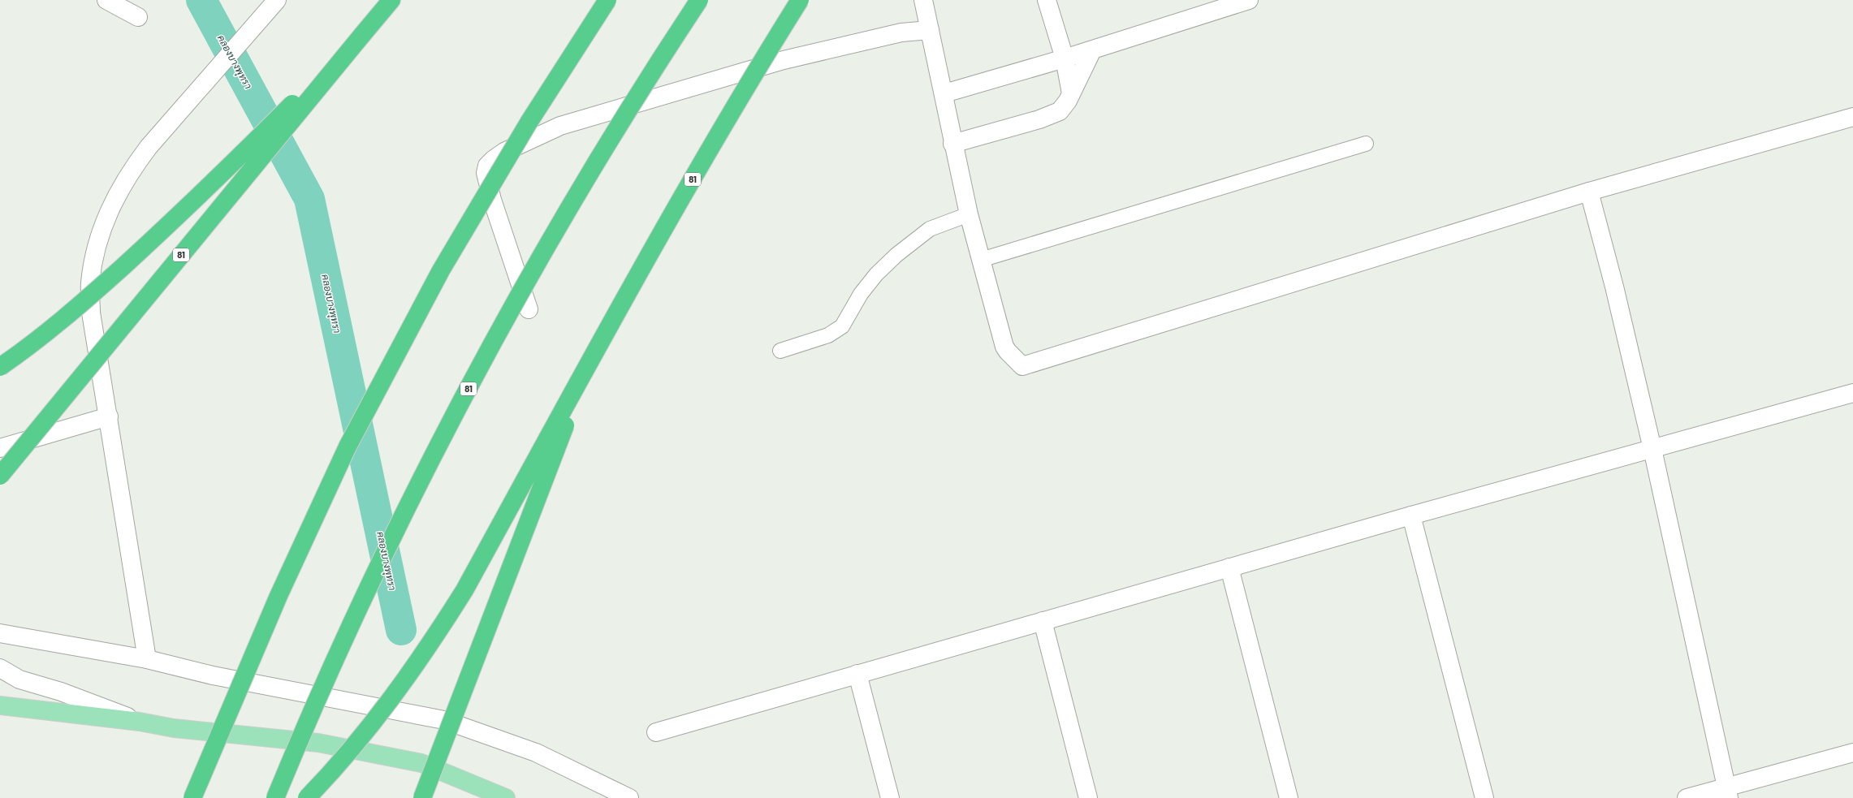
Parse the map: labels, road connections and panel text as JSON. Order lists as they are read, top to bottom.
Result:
{
  "streets": {
    "highway": ["81"]
  },
  "water": ["คลองบางพุทรา"]
}
